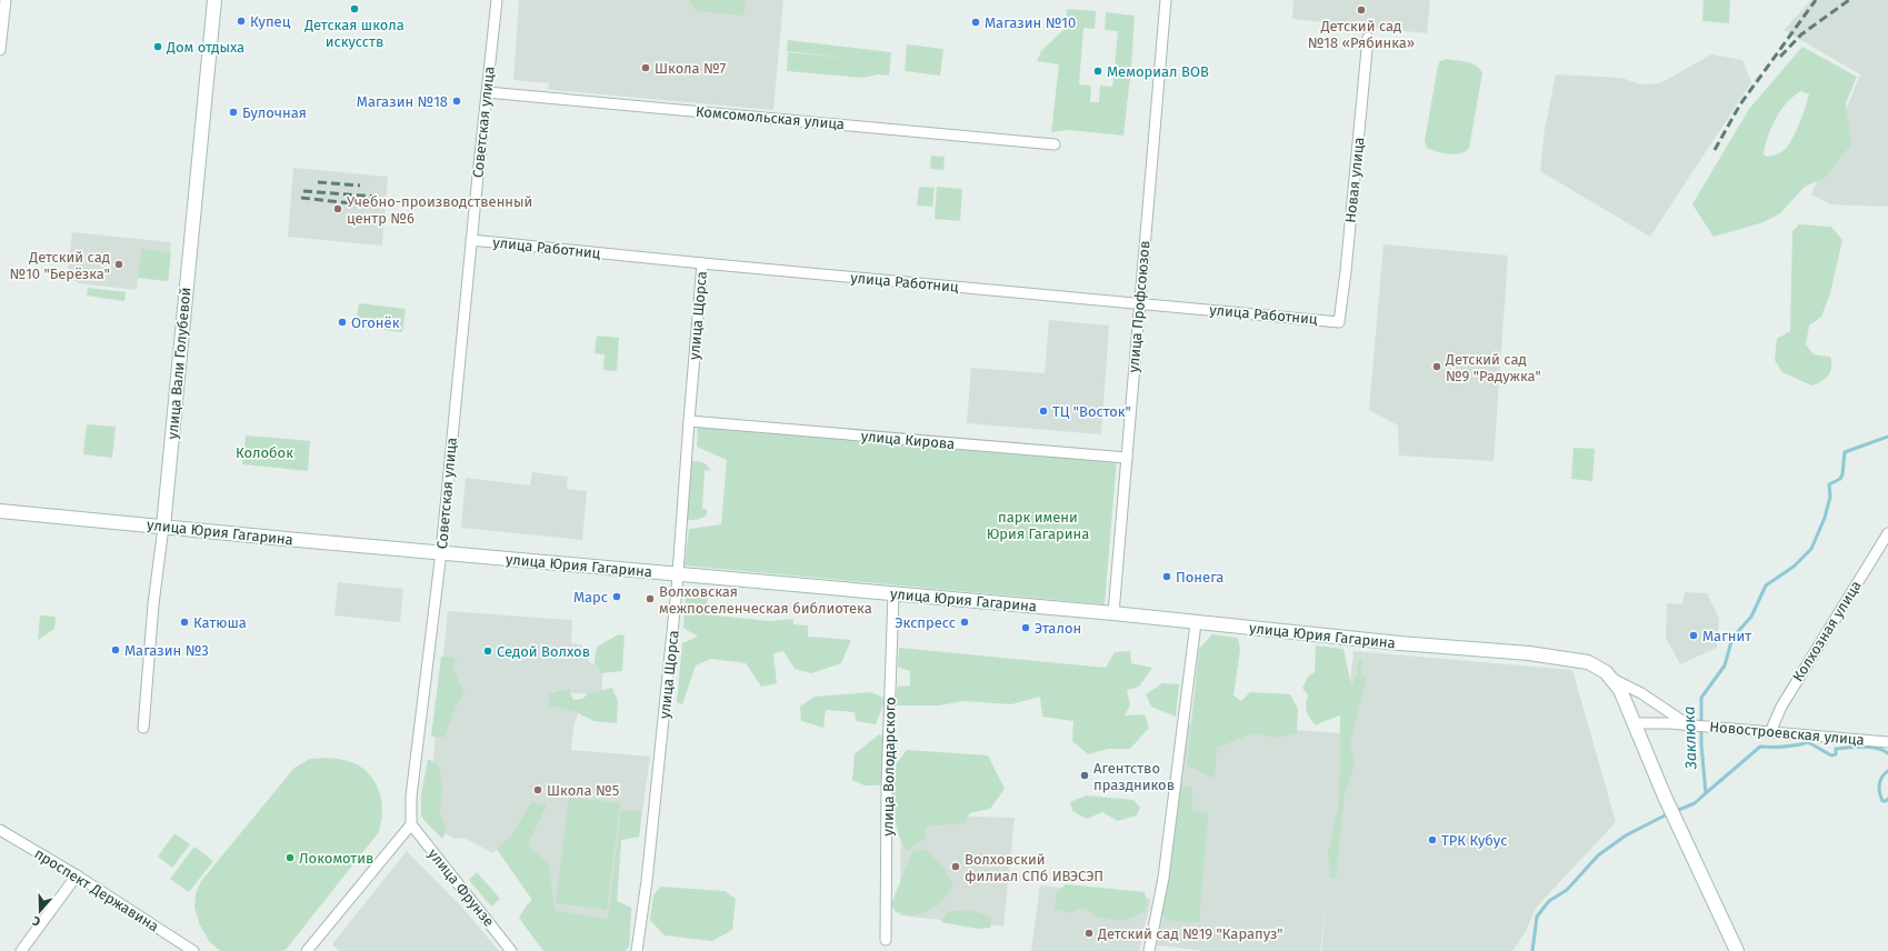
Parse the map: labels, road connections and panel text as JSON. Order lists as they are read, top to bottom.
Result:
{
  "streets": {
    "main road": ["улица Вали Голубевой", "улица Юрия Гагарина"],
    "street": [
      "Комсомольская улица",
      "Советская улица",
      "Новая улица",
      "улица Работниц",
      "улица Профсоюзов",
      "улица Щорса",
      "улица Кирова",
      "Колхозная улица",
      "Новостроевская улица",
      "улица Володарского",
      "улица Фрунзе",
      "проспект Державина"
    ]
  },
  "crossings": [
    ["Комсомольская улица", "Советская улица"],
    ["Советская улица", "улица Работниц"],
    ["Советская улица", "улица Юрия Гагарина"],
    ["Советская улица", "улица Фрунзе"],
    ["Новая улица", "улица Работниц"],
    ["улица Работниц", "улица Профсоюзов"],
    ["улица Работниц", "улица Щорса"],
    ["улица Профсоюзов", "улица Кирова"],
    ["улица Профсоюзов", "улица Юрия Гагарина"],
    ["улица Щорса", "улица Кирова"],
    ["улица Щорса", "улица Юрия Гагарина"],
    ["улица Вали Голубевой", "улица Юрия Гагарина"],
    ["улица Юрия Гагарина", "Новостроевская улица"],
    ["улица Юрия Гагарина", "улица Володарского"],
    ["Колхозная улица", "Новостроевская улица"]
  ],
  "water": ["Заклюка"],
  "parks": ["Колобок", "парк имени Юрия Гагарина"],
  "places": [
    "Детская школа искусств",
    "Детский сад №18 «Рябинка»",
    "Купец",
    "Магазин №10",
    "Дом отдыха",
    "Школа №7",
    "Мемориал ВОВ",
    "Магазин №18",
    "Булочная",
    "Учебно-производственный центр №6",
    "Детский cад №10 \"Берёзка\"",
    "Огонёк",
    "Детский cад №9 \"Радужка\"",
    "ТЦ \"Восток\"",
    "Понега",
    "Марс",
    "Волховская межпоселенческая библиотека",
    "Катюша",
    "Экспресс",
    "Эталон",
    "Магнит",
    "Магазин №3",
    "Седой Волхов",
    "Агентство праздников",
    "Школа №5",
    "ТРК Кубус",
    "Локомотив",
    "Волховский филиал СПб ИВЭСЭП",
    "Детский сад №19 \"Карапуз\""
  ],
  "north": "bottom"
}
